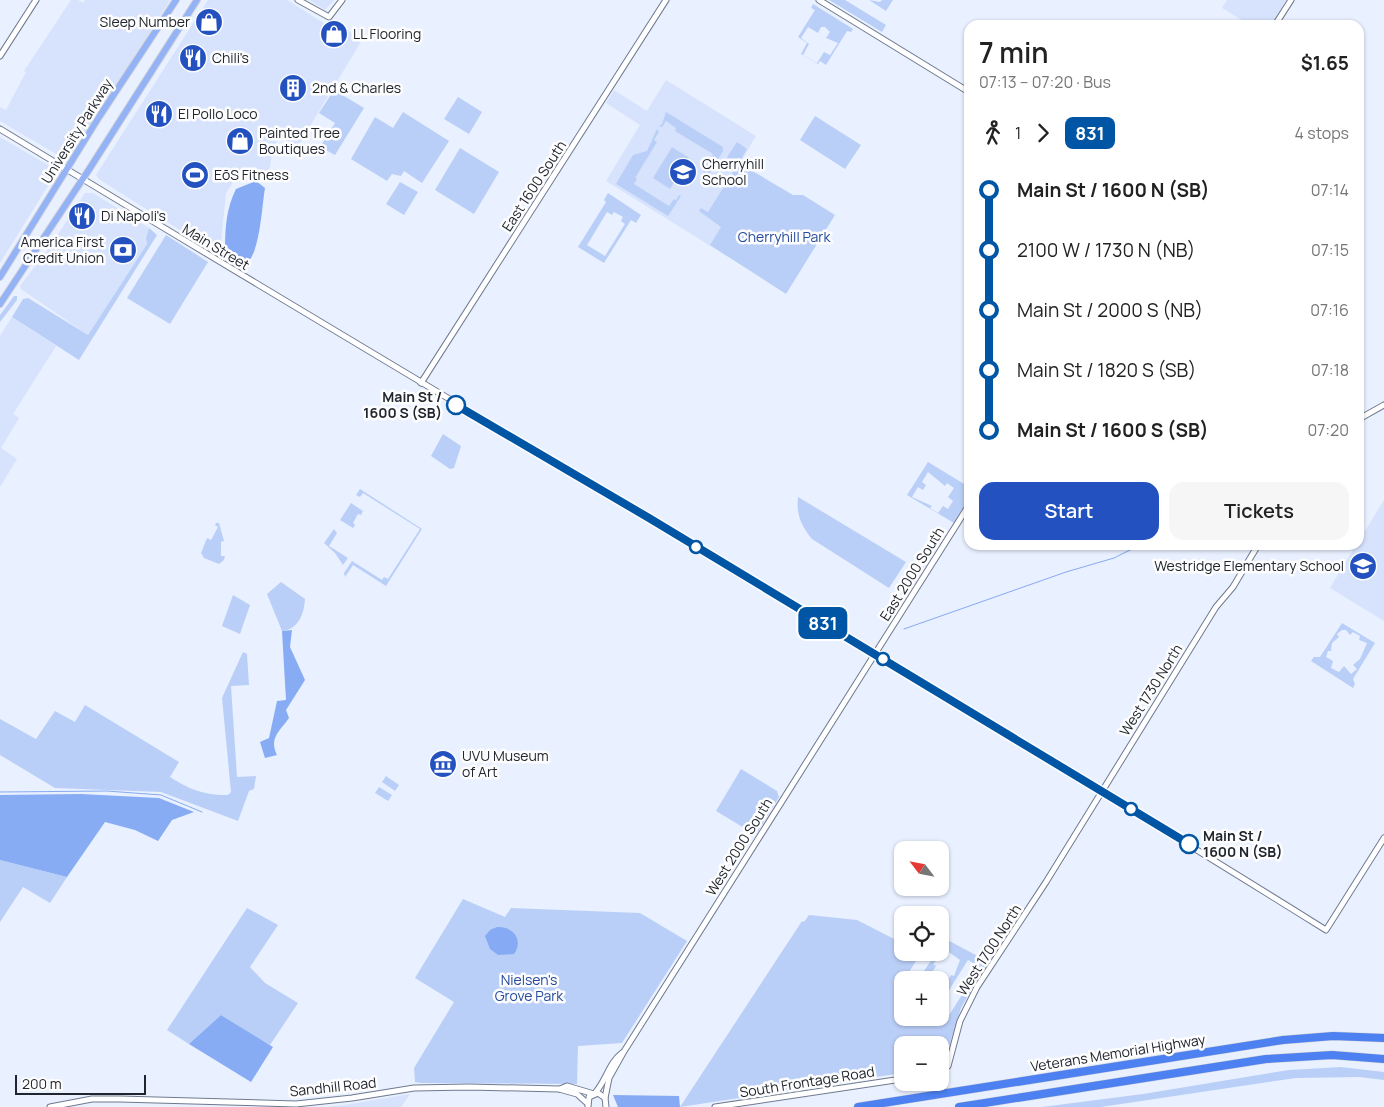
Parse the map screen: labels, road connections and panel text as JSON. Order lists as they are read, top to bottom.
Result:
{
  "streets": {
    "highway": ["Veterans Memorial Highway"],
    "main road": ["University Parkway"],
    "street": [
      "East 1600 South",
      "Main Street",
      "East 2000 South",
      "West 1730 North",
      "West 2000 South",
      "West 1700 North",
      "South Frontage Road",
      "Sandhill Road"
    ]
  },
  "crossings": [
    ["University Parkway", "Main Street"],
    ["East 1600 South", "Main Street"],
    ["Main Street", "East 2000 South"],
    ["Main Street", "West 1730 North"],
    ["Main Street", "West 2000 South"],
    ["East 2000 South", "West 2000 South"],
    ["West 1730 North", "West 1700 North"],
    ["West 2000 South", "Sandhill Road"]
  ],
  "parks": ["Cherryhill Park", "Nielsen's Grove Park"],
  "places": {
    "shop": ["Sleep Number", "LL Flooring", "Painted Tree Boutiques"],
    "restaurant": ["Chili's", "El Pollo Loco", "Di Napoli's"],
    "building": ["2nd & Charles"],
    "school or university": ["Cherryhill School", "Westridge Elementary School"],
    "sports": ["EōS Fitness"],
    "bank": ["America First Credit Union"],
    "other": ["Main St / 1600 S (SB)", "Main St / 1600 N (SB)"],
    "museum": ["UVU Museum of Art"]
  },
  "lines": ["bus line 831"],
  "scale_bar": "200 m",
  "north": "top left",
  "page": {
    "on_map": "831",
    "heading": ["7 min", "07:13 – 07:20 · Bus", "$1.65"],
    "legs": ["1", "831", "4 stops"],
    "list": [
      {
        "name": "Main St / 1600 N (SB)",
        "value": "07:14"
      },
      {
        "name": "2100 W / 1730 N (NB)",
        "value": "07:15"
      },
      {
        "name": "Main St / 2000 S (NB)",
        "value": "07:16"
      },
      {
        "name": "Main St / 1820 S (SB)",
        "value": "07:18"
      },
      {
        "name": "Main St / 1600 S (SB)",
        "value": "07:20"
      }
    ],
    "buttons": ["Start", "Tickets"],
    "map_buttons": ["+", "−"],
    "scale": "200 m"
  }
}
